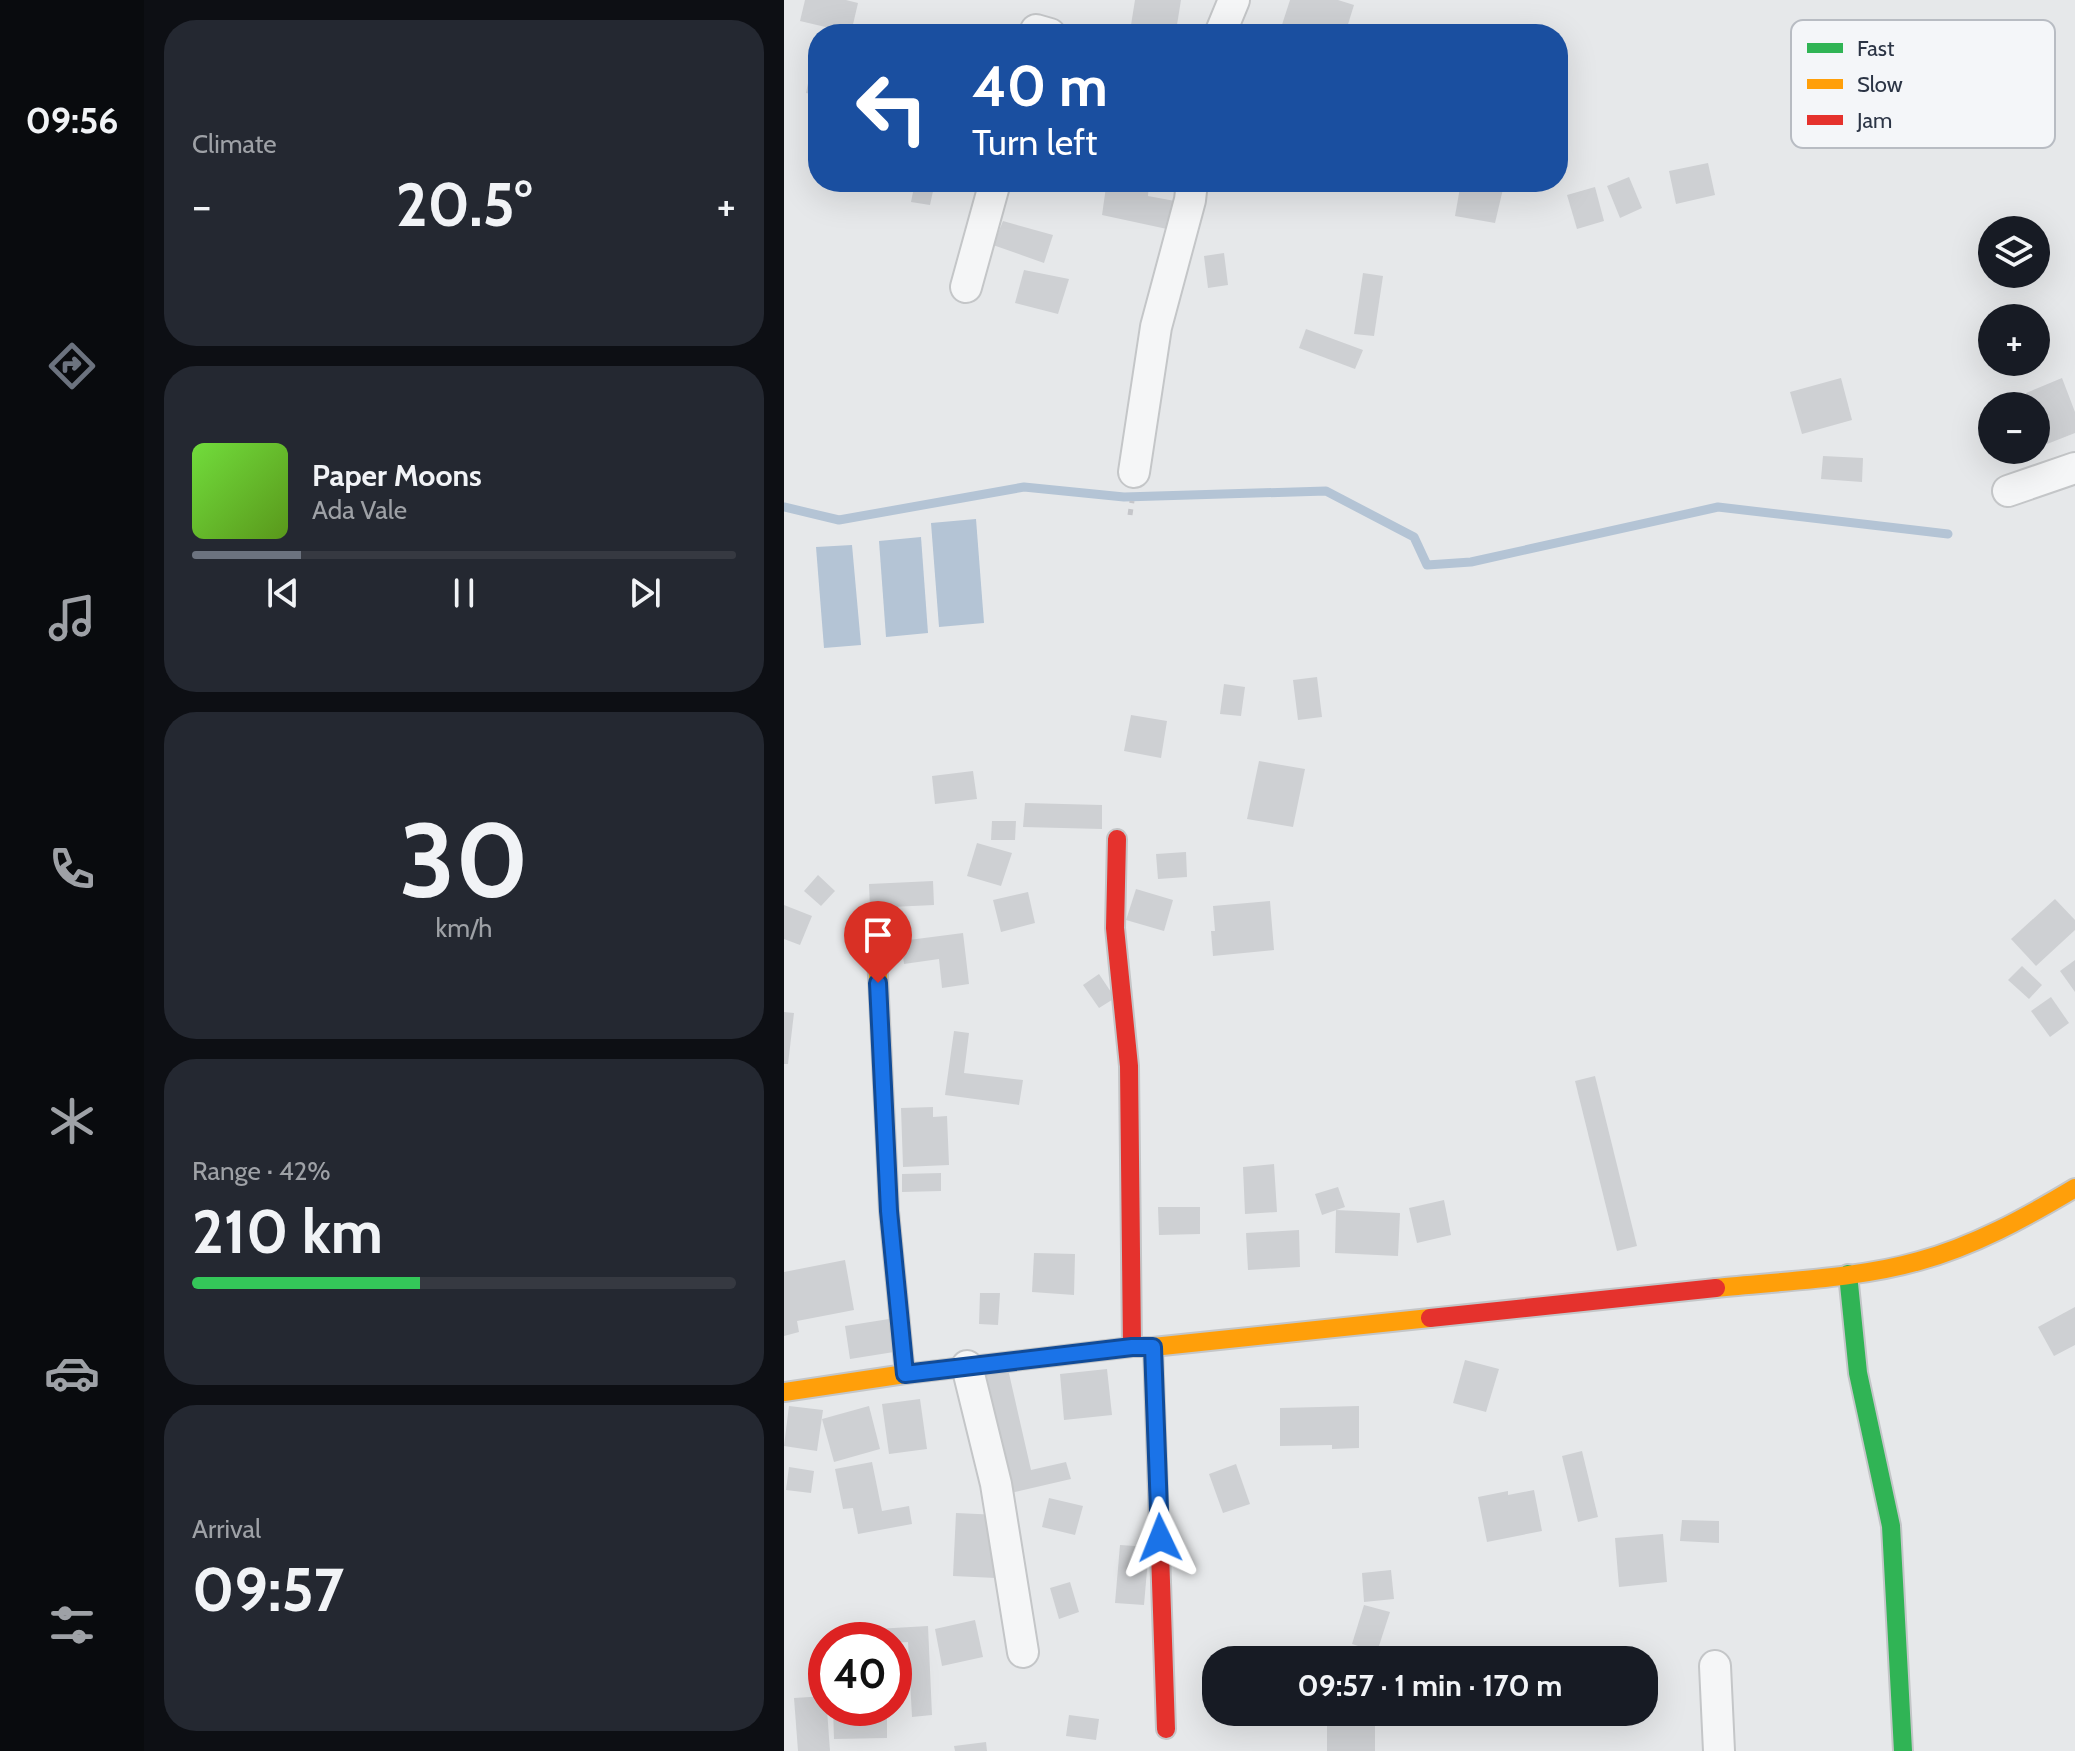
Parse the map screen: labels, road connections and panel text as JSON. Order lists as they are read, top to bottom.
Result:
{
  "legend": ["Fast", "Slow", "Jam"],
  "page": {
    "tabs": "09:56",
    "tile": [
      "Climate",
      ["30", "km/h"],
      ["Range · 42%", "210 km"],
      ["Arrival", "09:57"]
    ],
    "turn": ["40 m", "Turn left"],
    "heat": ["−", "20.5°", "+"],
    "map_buttons": ["+", "−"],
    "song": ["Paper Moons", "Ada Vale"],
    "limit": "40",
    "trip": "09:57 · 1 min · 170 m"
  }
}
